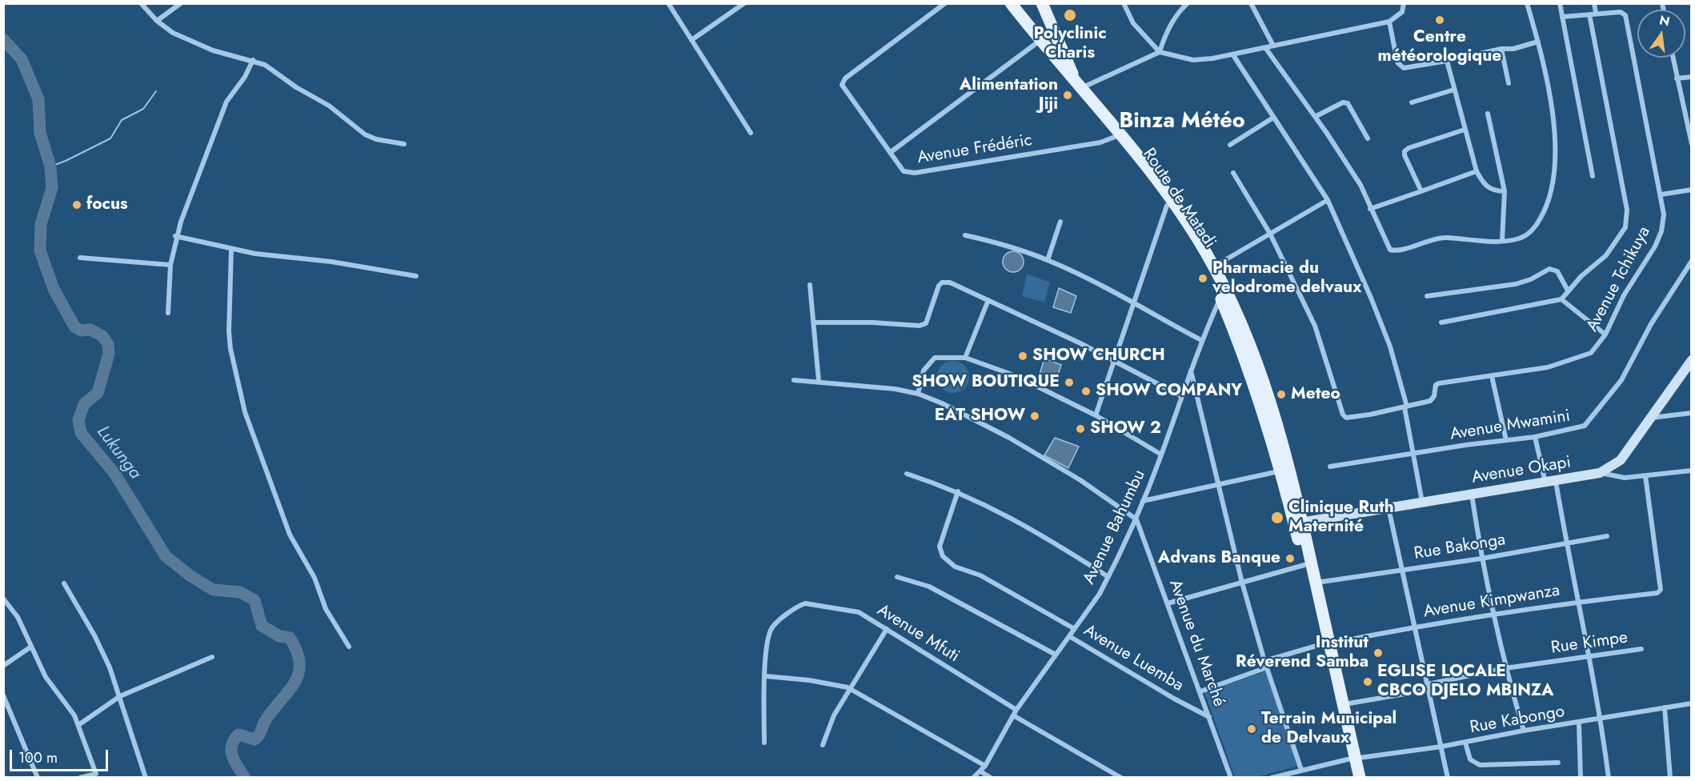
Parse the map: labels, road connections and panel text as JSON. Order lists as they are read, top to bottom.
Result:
{
  "streets": {
    "main road": ["Route de Matadi"],
    "street": [
      "Avenue Frédéric",
      "Avenue Tchikuya",
      "Avenue Mwamini",
      "Avenue Okapi",
      "Avenue Bahumbu",
      "Rue Bakonga",
      "Avenue Kimpwanza",
      "Avenue Mfuti",
      "Avenue du Marché",
      "Rue Kimpe",
      "Avenue Luemba",
      "Rue Kabongo"
    ]
  },
  "crossings": [
    ["Avenue Frédéric", "Route de Matadi"],
    ["Route de Matadi", "Avenue Okapi"],
    ["Route de Matadi", "Avenue Bahumbu"],
    ["Route de Matadi", "Rue Bakonga"],
    ["Route de Matadi", "Avenue Kimpwanza"],
    ["Route de Matadi", "Rue Kimpe"],
    ["Route de Matadi", "Rue Kabongo"],
    ["Avenue Bahumbu", "Avenue Mfuti"],
    ["Avenue Bahumbu", "Avenue du Marché"],
    ["Avenue Bahumbu", "Avenue Luemba"],
    ["Avenue du Marché", "Avenue Luemba"]
  ],
  "districts": ["Binza Météo"],
  "water": ["Lukunga"],
  "places": [
    "Polyclinic Charis",
    "Centre météorologique",
    "Alimentation Jiji",
    "focus",
    "Pharmacie du velodrome delvaux",
    "SHOW CHURCH",
    "SHOW BOUTIQUE",
    "SHOW COMPANY",
    "Meteo",
    "EAT SHOW",
    "SHOW 2",
    "Clinique Ruth Maternité",
    "Advans Banque",
    "Institut Réverend Samba",
    "EGLISE LOCALE CBCO DJELO MBINZA",
    "Terrain Municipal de Delvaux"
  ],
  "scale_bar": "100 m",
  "north": "top"
}
